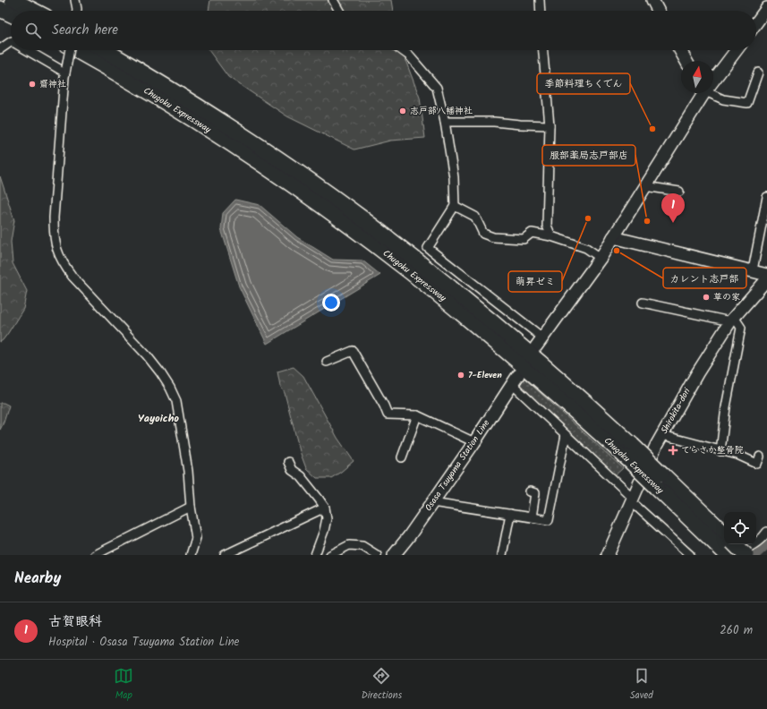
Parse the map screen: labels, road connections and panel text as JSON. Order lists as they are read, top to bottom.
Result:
{
  "streets": {
    "highway": ["Chugoku Expressway"],
    "main road": ["Shirokita-dori", "Osasa Tsuyama Station Line"]
  },
  "districts": ["Yayoicho"],
  "places": {
    "other": [
      "齋神社",
      "志戸部八幡神社",
      "季節料理ちくでん",
      "萌昇ゼミ",
      "服部薬局志戸部店",
      "カレント志戸部",
      "草の家",
      "7-Eleven"
    ],
    "health": ["てらさか整骨院"]
  },
  "north": "top",
  "page": {
    "search": "Search here",
    "pins": "1",
    "heading": "Nearby",
    "list": [
      {
        "mark": "1",
        "name": "古賀眼科",
        "note": "Hospital · Osasa Tsuyama Station Line",
        "value": "260 m"
      }
    ],
    "nav": ["Map", "Directions", "Saved"]
  }
}
